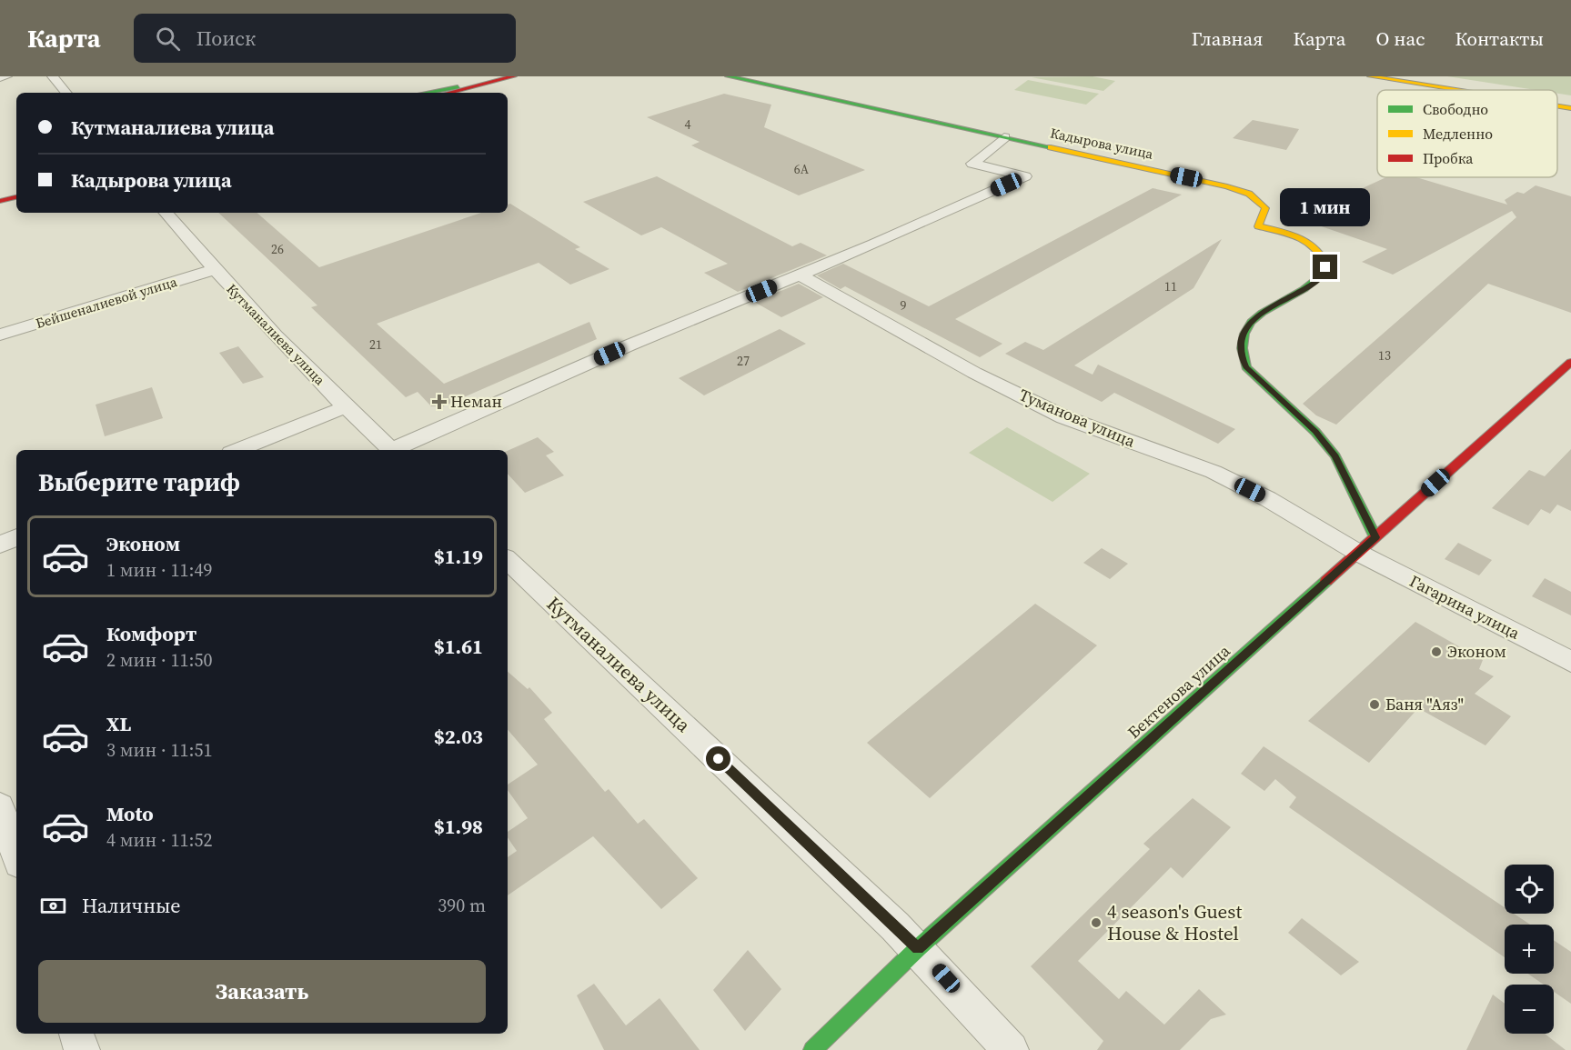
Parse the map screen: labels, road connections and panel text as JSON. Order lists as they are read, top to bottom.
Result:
{
  "streets": {
    "street": [
      "Кадырова улица",
      "Бейшеналиевой улица",
      "Кутманалиева улица",
      "Туманова улица",
      "Гагарина улица",
      "Бектенова улица"
    ]
  },
  "crossings": [
    ["Кадырова улица", "Туманова улица"],
    ["Кадырова улица", "Гагарина улица"],
    ["Кадырова улица", "Бектенова улица"],
    ["Бейшеналиевой улица", "Кутманалиева улица"],
    ["Кутманалиева улица", "Бектенова улица"],
    ["Туманова улица", "Гагарина улица"],
    ["Туманова улица", "Бектенова улица"],
    ["Гагарина улица", "Бектенова улица"]
  ],
  "places": {
    "health": ["Неман"],
    "other": ["Эконом", "Баня \"Аяз\"", "4 season's Guest House & Hostel"]
  },
  "house_numbers": [
    "4",
    "6А",
    "26",
    "11",
    "9",
    "21",
    "13",
    "27"
  ],
  "legend": ["Свободно", "Медленно", "Пробка"],
  "page": {
    "header": "Карта",
    "search": "Поиск",
    "nav": [
      "Главная",
      "Карта",
      "О нас",
      "Контакты"
    ],
    "banner": ["Кутманалиева улица", "Кадырова улица"],
    "bubble": "1 мин",
    "heading": "Выберите тариф",
    "list": [
      {
        "name": "Эконом",
        "note": "1 мин · 11:49",
        "value": "$1.19"
      },
      {
        "name": "Комфорт",
        "note": "2 мин · 11:50",
        "value": "$1.61"
      },
      {
        "name": "XL",
        "note": "3 мин · 11:51",
        "value": "$2.03"
      },
      {
        "name": "Moto",
        "note": "4 мин · 11:52",
        "value": "$1.98"
      }
    ],
    "map_buttons": ["+", "−"],
    "pay": ["Наличные", "390 m"],
    "buttons": "Заказать"
  }
}
